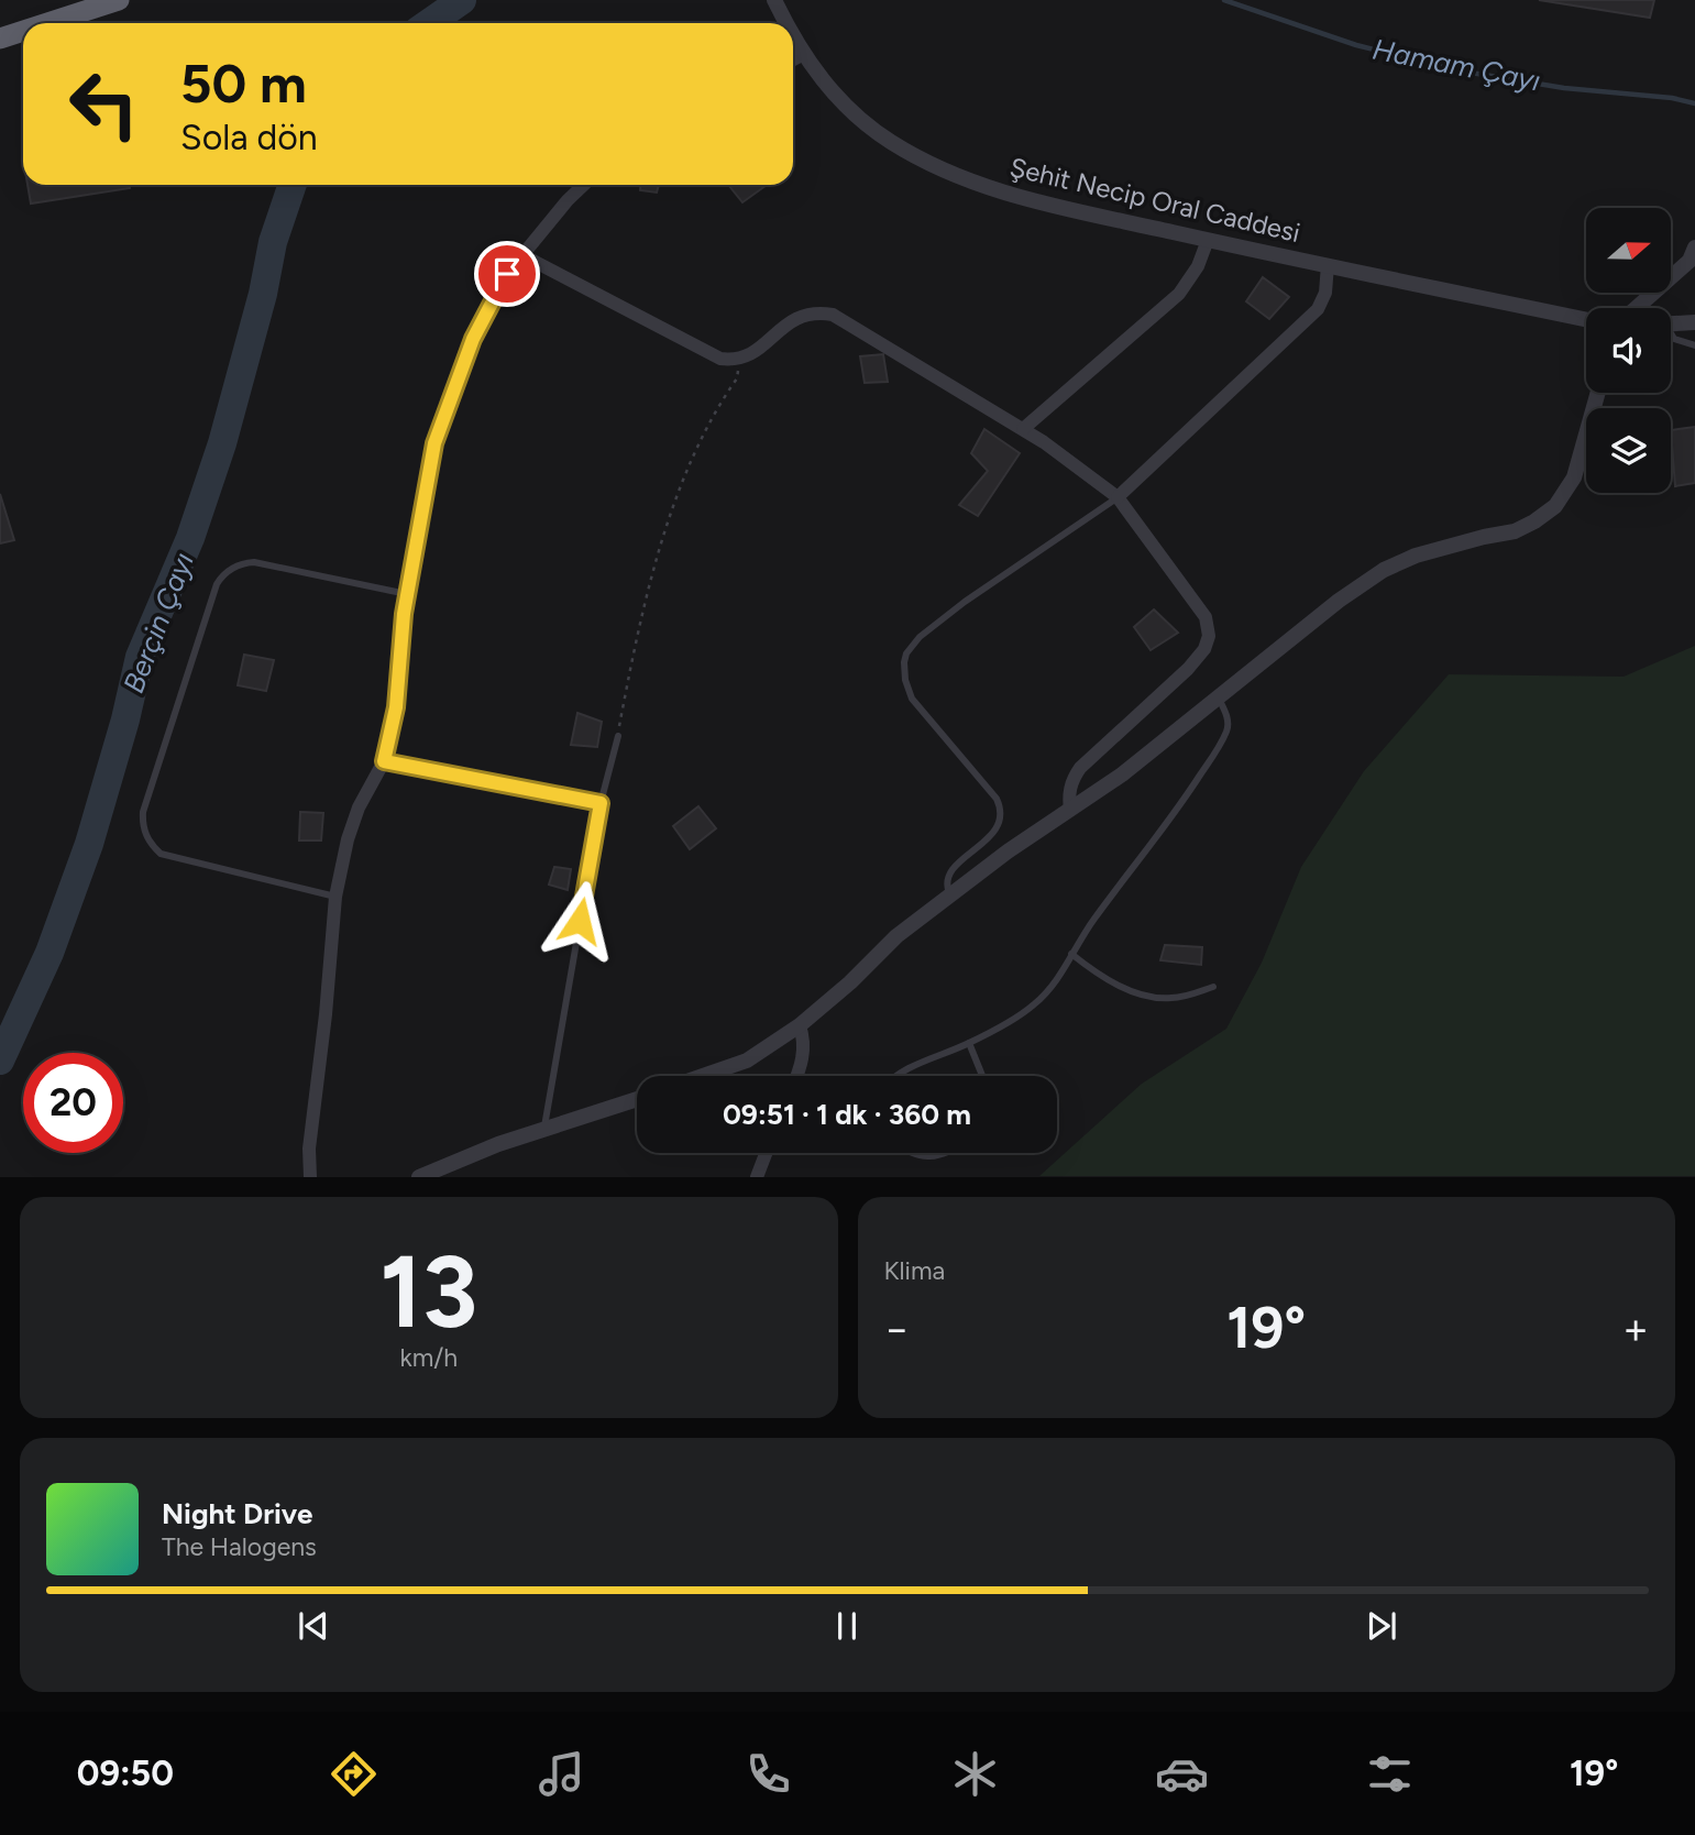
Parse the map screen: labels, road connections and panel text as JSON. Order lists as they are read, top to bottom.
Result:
{
  "streets": {
    "street": ["Şehit Necip Oral Caddesi"]
  },
  "water": ["Hamam Çayı", "Berçin Çayı"],
  "north": "right",
  "page": {
    "turn": ["50 m", "Sola dön"],
    "limit": "20",
    "trip": "09:51 · 1 dk · 360 m",
    "tile": [
      ["13", "km/h"],
      "Klima"
    ],
    "heat": ["−", "19°", "+"],
    "song": ["Night Drive", "The Halogens"],
    "tabs": ["09:50", "19°"]
  }
}
